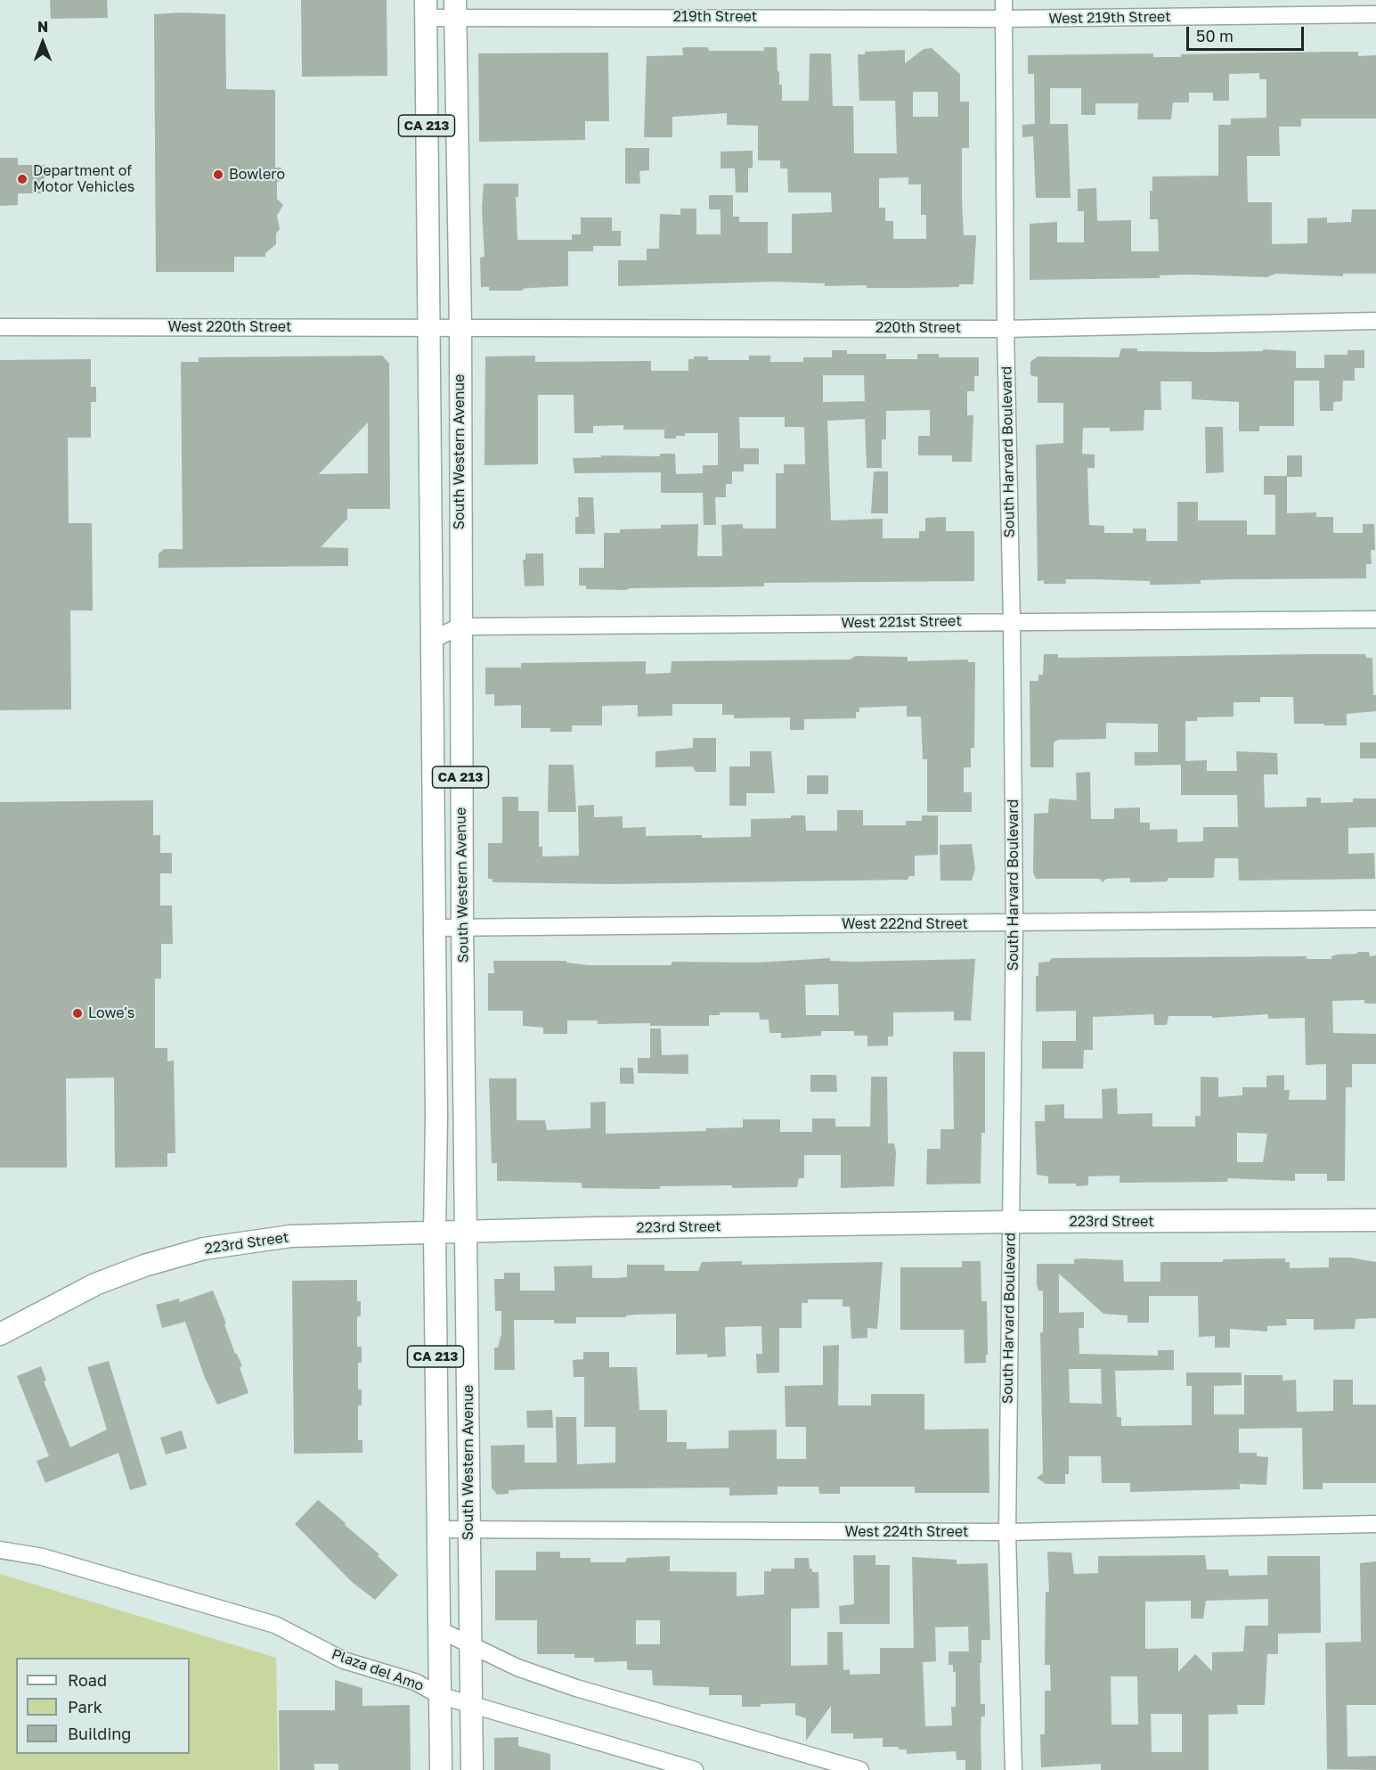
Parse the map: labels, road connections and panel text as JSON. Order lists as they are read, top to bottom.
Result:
{
  "streets": {
    "main road": ["CA 213", "South Western Avenue", "223rd Street"],
    "street": [
      "219th Street",
      "West 219th Street",
      "West 220th Street",
      "220th Street",
      "South Harvard Boulevard",
      "West 221st Street",
      "West 222nd Street",
      "West 224th Street",
      "Plaza del Amo"
    ]
  },
  "crossings": [
    ["219th Street", "West 219th Street"],
    ["219th Street", "South Western Avenue"],
    ["219th Street", "South Harvard Boulevard"],
    ["West 219th Street", "South Harvard Boulevard"],
    ["West 220th Street", "220th Street"],
    ["West 220th Street", "South Western Avenue"],
    ["220th Street", "South Western Avenue"],
    ["220th Street", "South Harvard Boulevard"],
    ["South Western Avenue", "West 221st Street"],
    ["South Western Avenue", "West 222nd Street"],
    ["South Western Avenue", "223rd Street"],
    ["South Western Avenue", "West 224th Street"],
    ["South Western Avenue", "Plaza del Amo"],
    ["South Harvard Boulevard", "West 221st Street"],
    ["South Harvard Boulevard", "West 222nd Street"],
    ["South Harvard Boulevard", "223rd Street"],
    ["South Harvard Boulevard", "West 224th Street"]
  ],
  "places": ["Bowlero", "Department of Motor Vehicles", "Lowe's"],
  "legend": ["Road", "Park", "Building"],
  "scale_bar": "50 m",
  "north": "top"
}
